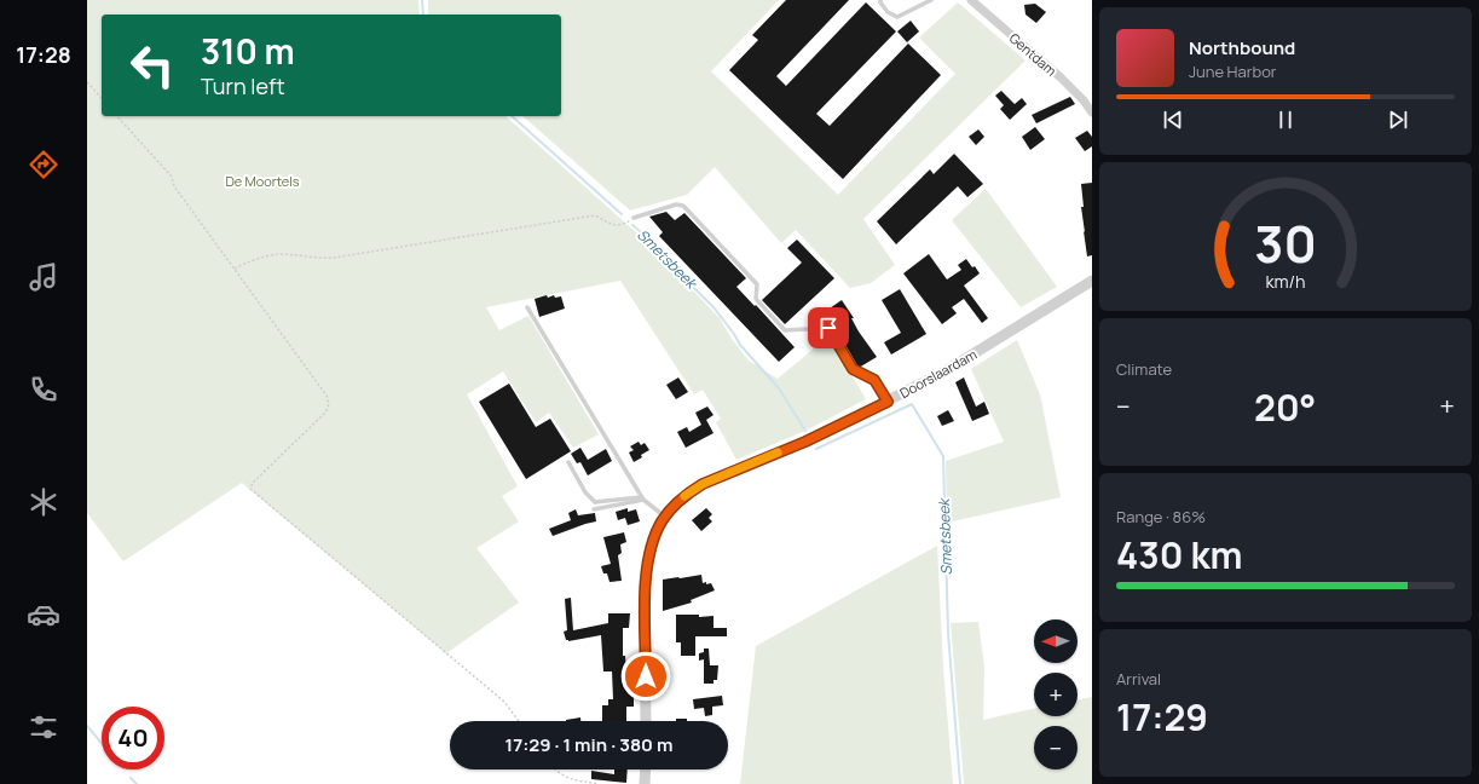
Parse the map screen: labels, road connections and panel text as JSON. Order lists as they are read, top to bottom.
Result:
{
  "streets": {
    "street": ["Gentdam", "Doorslaardam"]
  },
  "water": ["Smetsbeek"],
  "parks": ["De Moortels"],
  "north": "left",
  "page": {
    "tabs": "17:28",
    "turn": ["310 m", "Turn left"],
    "song": ["Northbound", "June Harbor"],
    "tile": [
      "Climate",
      ["Range · 86%", "430 km"],
      ["Arrival", "17:29"]
    ],
    "heat": ["−", "20°", "+"],
    "map_buttons": ["+", "−"],
    "limit": "40",
    "trip": "17:29 · 1 min · 380 m",
    "gauge": ["30", "km/h"]
  }
}
